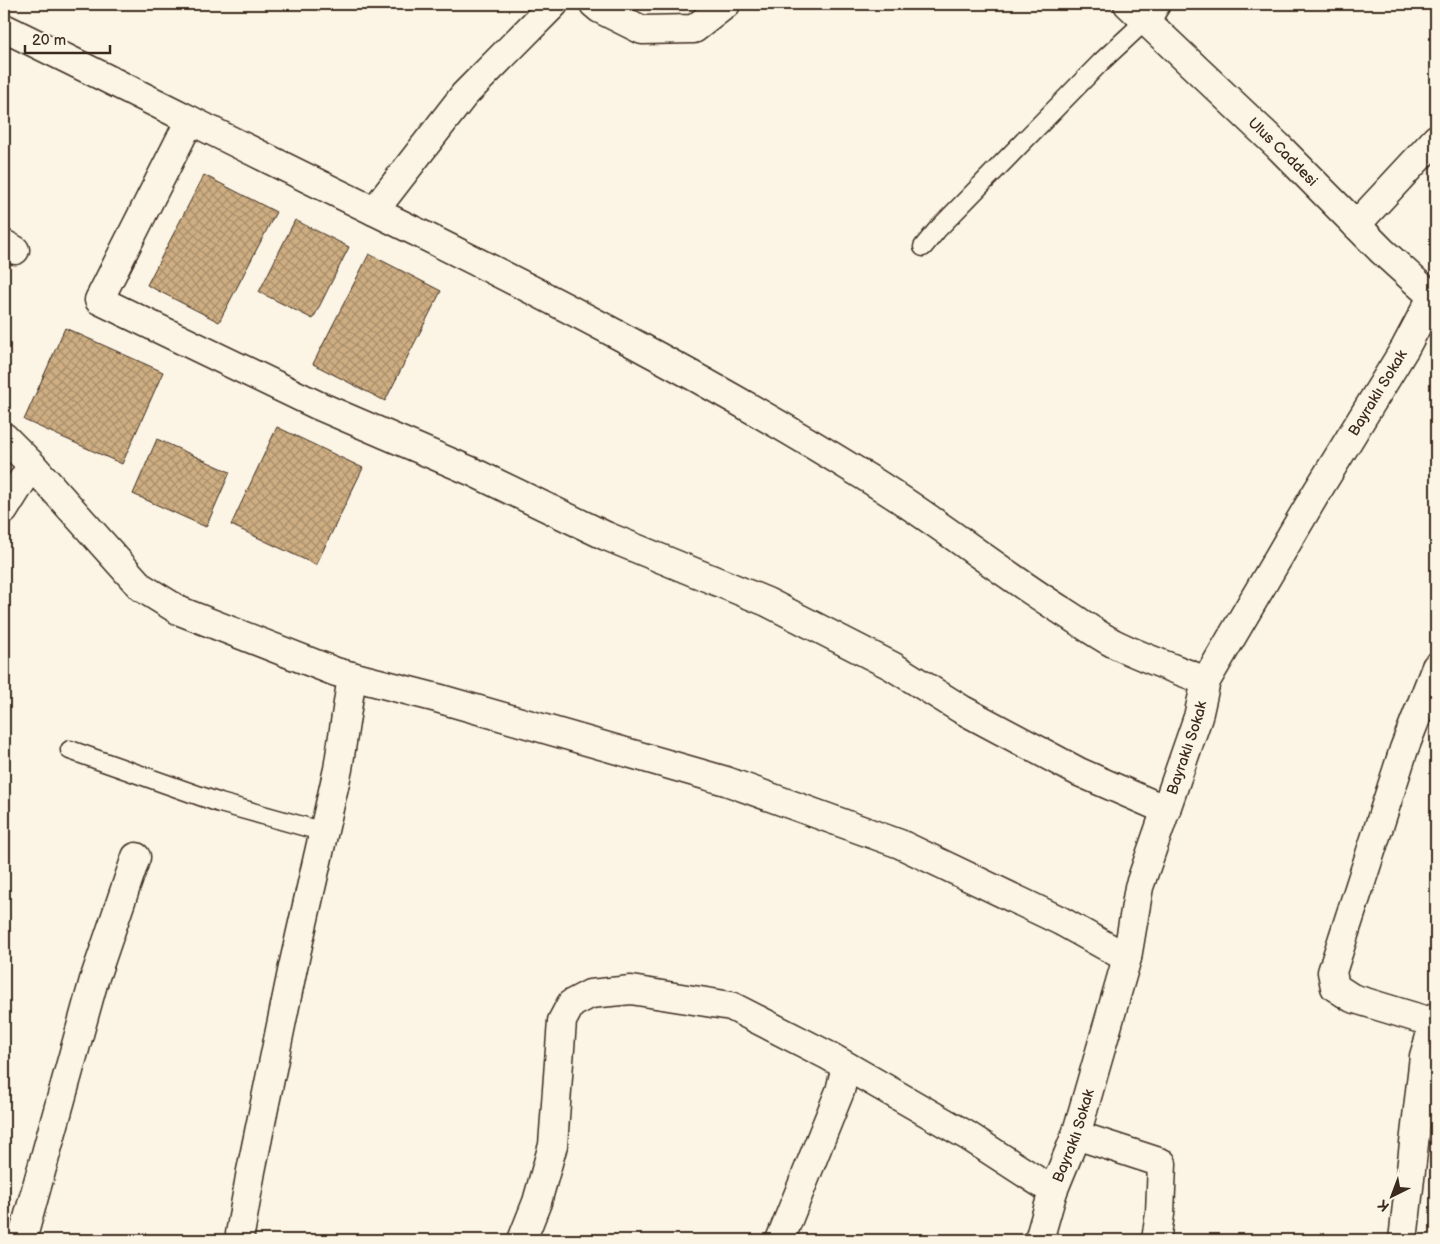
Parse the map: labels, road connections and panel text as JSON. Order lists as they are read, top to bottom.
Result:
{
  "streets": {
    "street": ["Ulus Caddesi", "Bayraklı Sokak"]
  },
  "crossings": [
    ["Ulus Caddesi", "Bayraklı Sokak"]
  ],
  "scale_bar": "20 m",
  "north": "bottom left"
}
